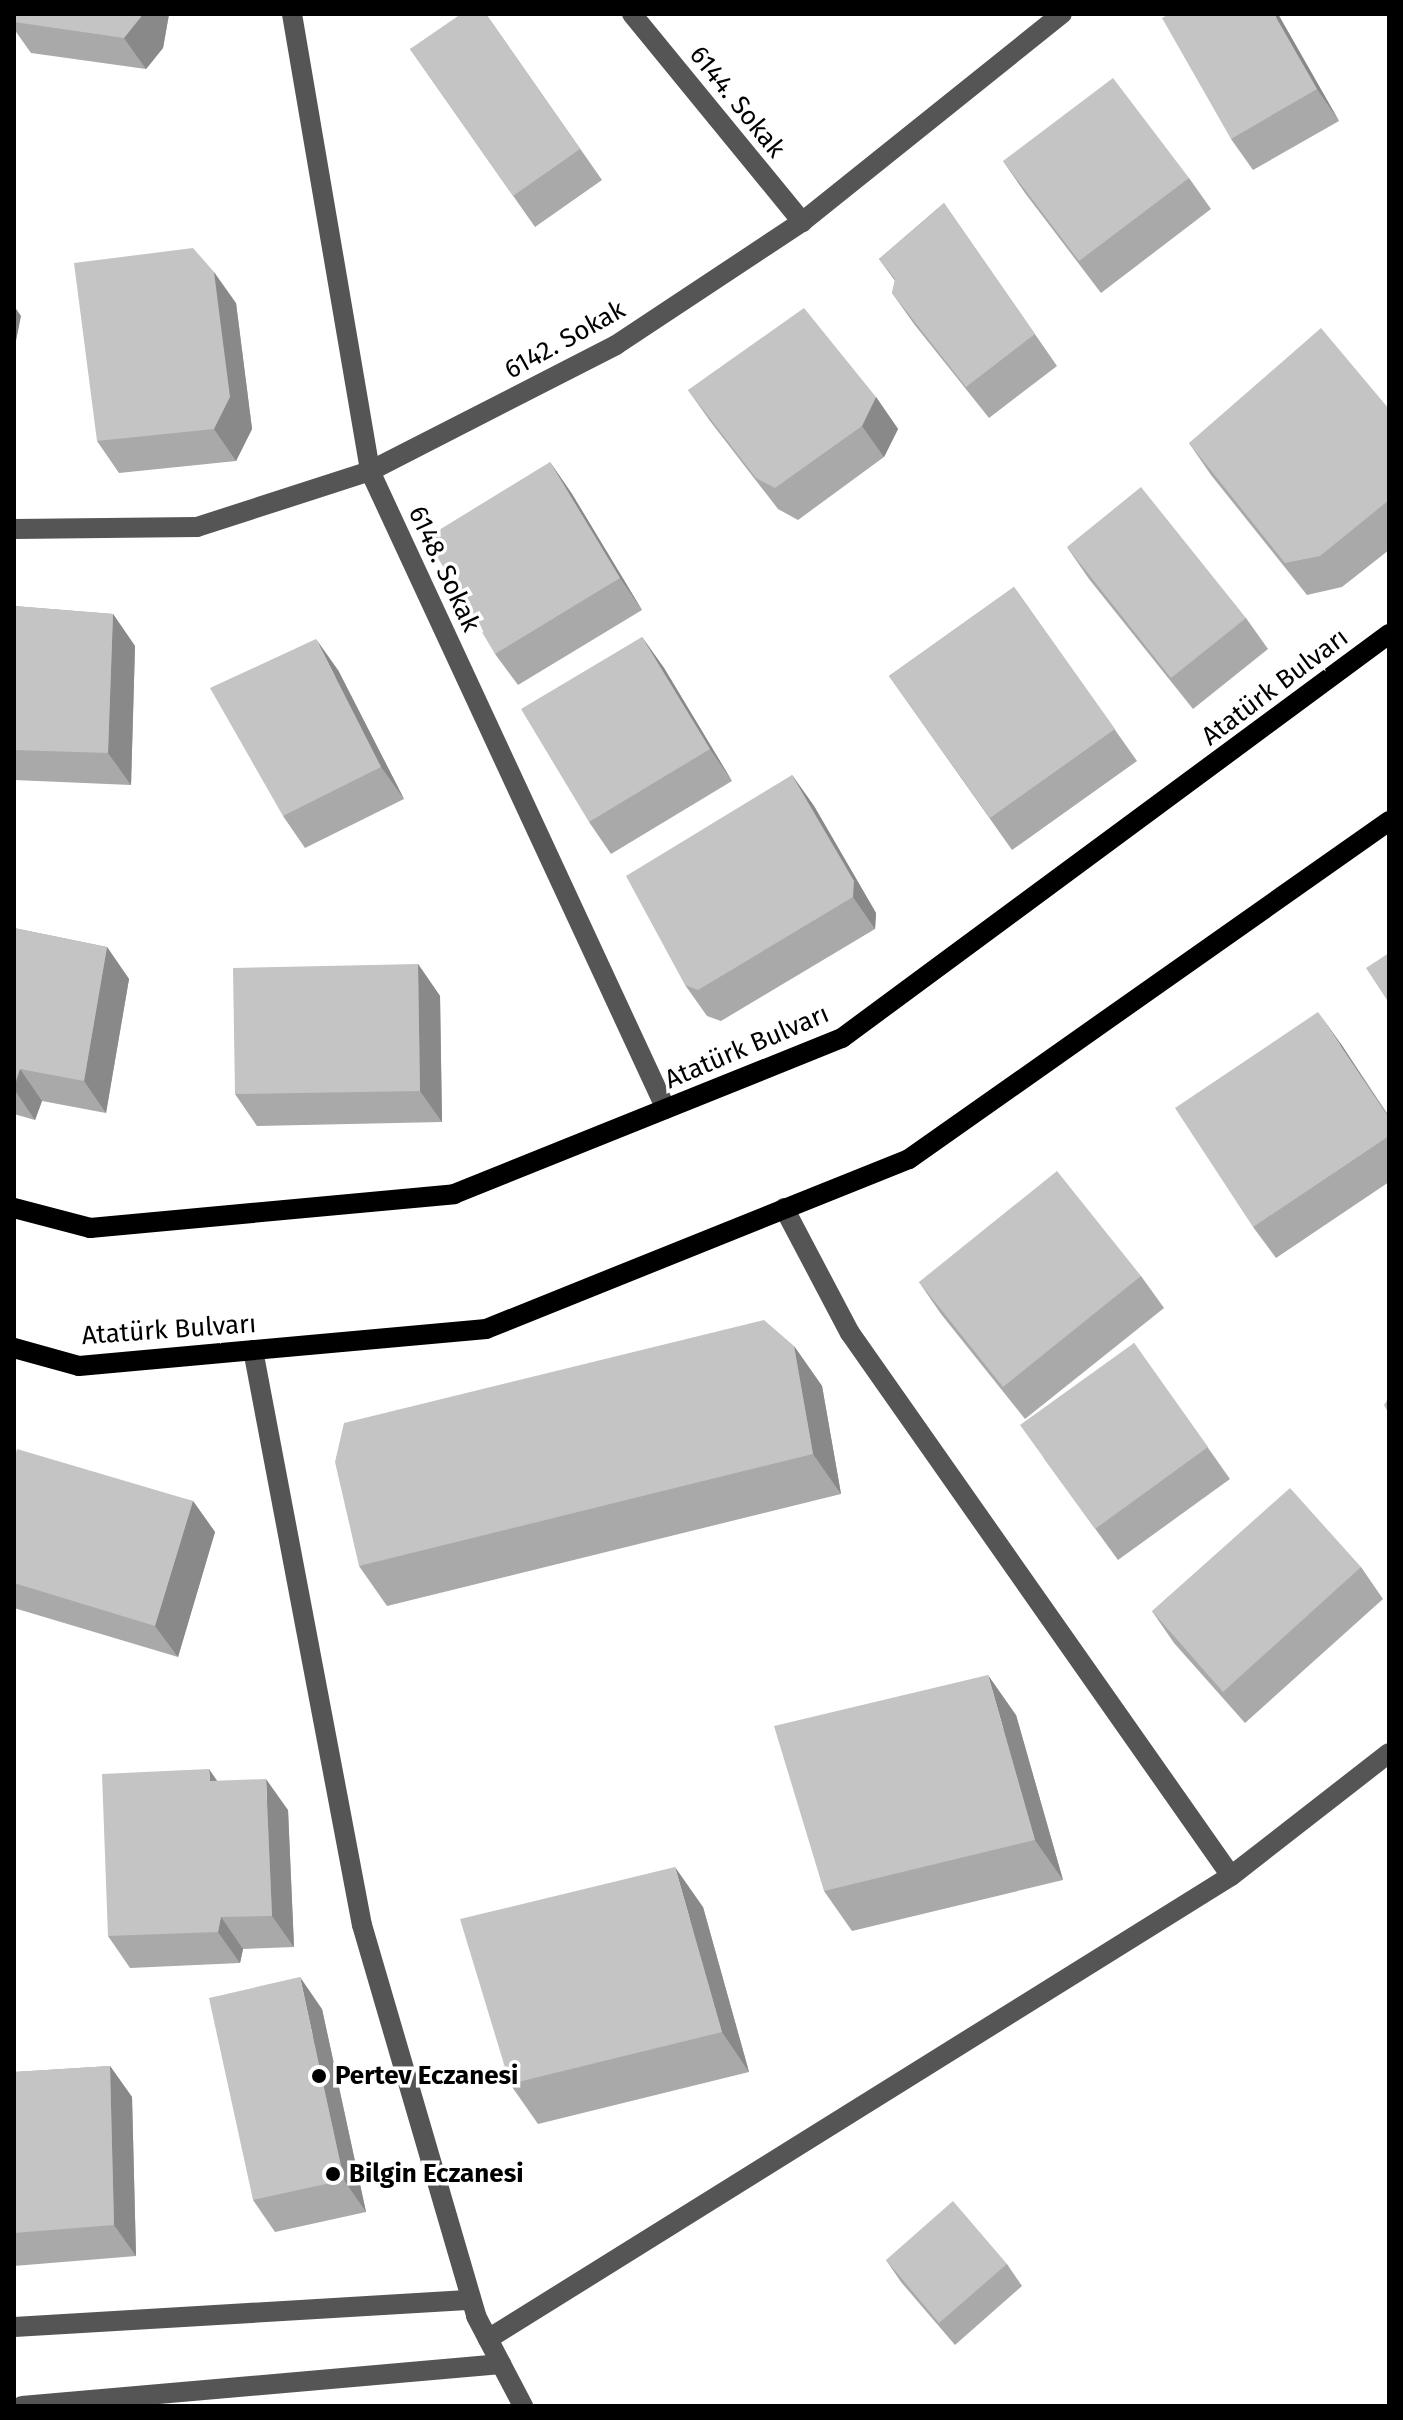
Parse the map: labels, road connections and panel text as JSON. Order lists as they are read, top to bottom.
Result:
{
  "streets": {
    "main road": ["Atatürk Bulvarı"],
    "street": ["6144. Sokak", "6142. Sokak", "6148. Sokak"]
  },
  "crossings": [
    ["6144. Sokak", "6142. Sokak"],
    ["6142. Sokak", "6148. Sokak"],
    ["6148. Sokak", "Atatürk Bulvarı"]
  ],
  "places": ["Pertev Eczanesi", "Bilgin Eczanesi"]
}
